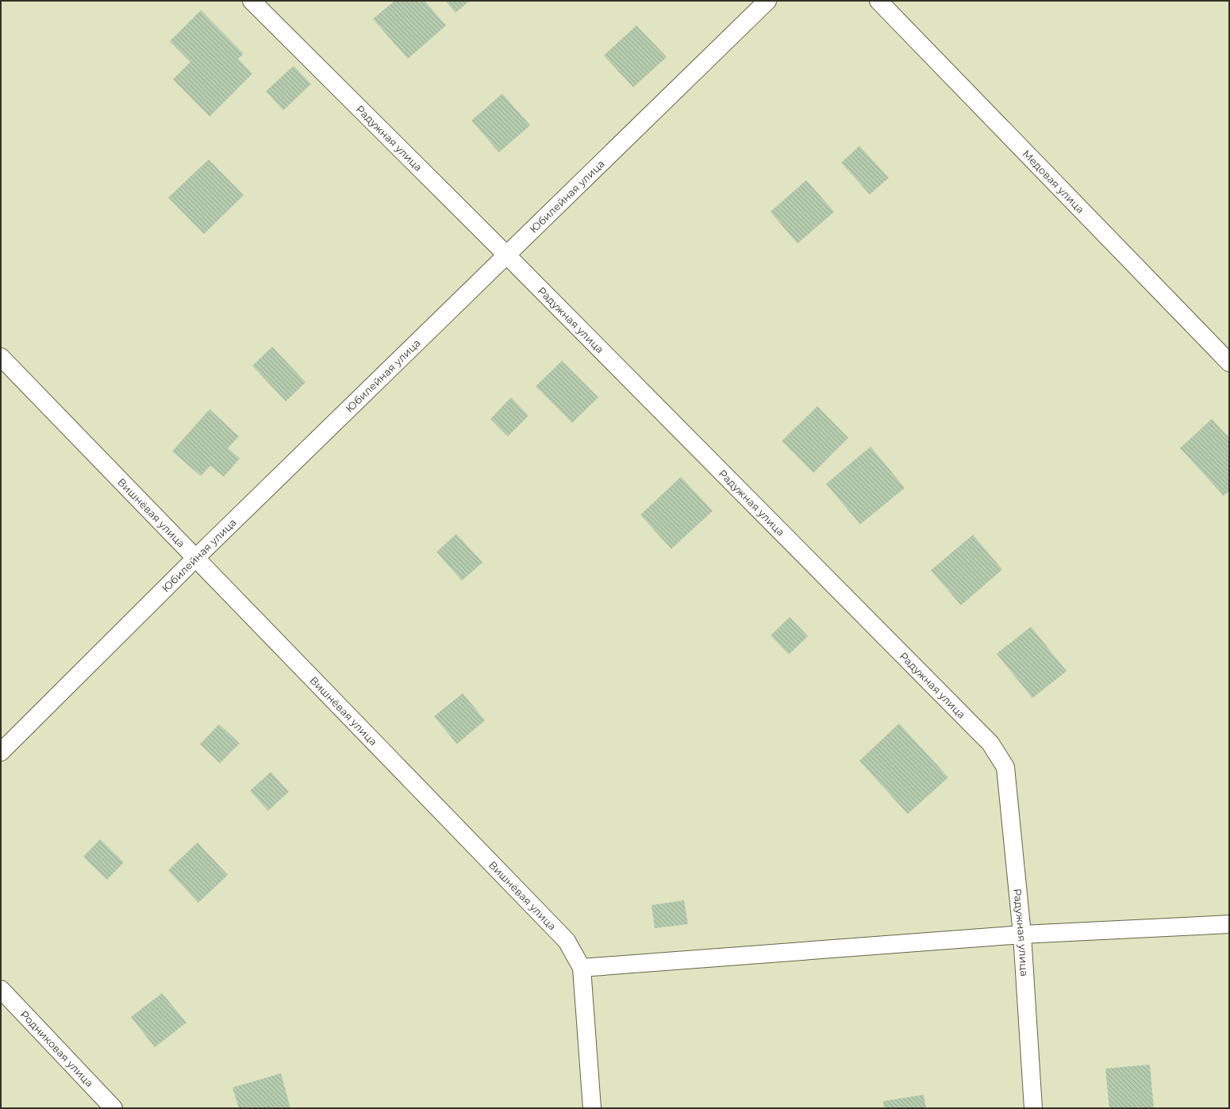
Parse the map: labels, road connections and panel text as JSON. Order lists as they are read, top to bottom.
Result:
{
  "streets": {
    "street": [
      "Радужная улица",
      "Медовая улица",
      "Юбилейная улица",
      "Вишнёвая улица",
      "Родниковая улица"
    ]
  },
  "crossings": [
    ["Радужная улица", "Юбилейная улица"],
    ["Юбилейная улица", "Вишнёвая улица"]
  ]
}
